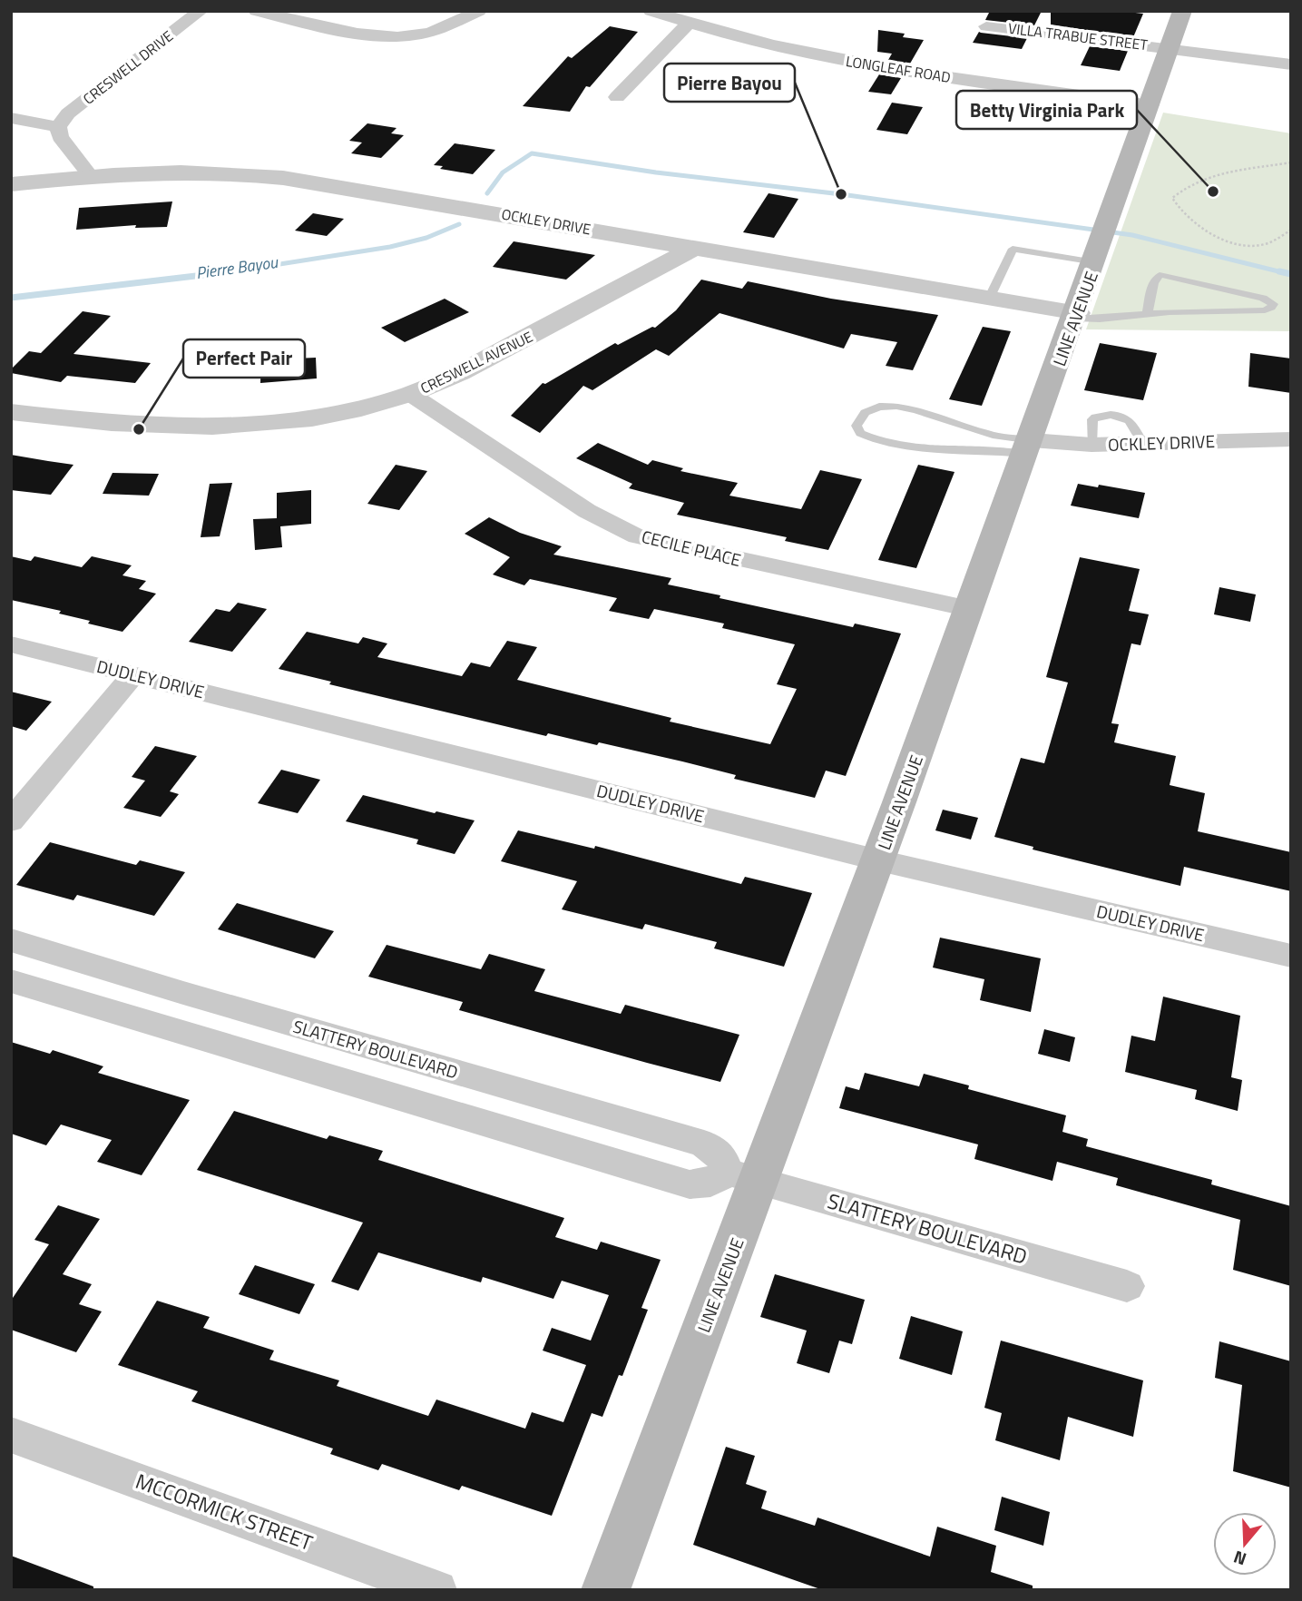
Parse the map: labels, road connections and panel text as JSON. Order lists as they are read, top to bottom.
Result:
{
  "streets": {
    "main road": ["LINE AVENUE"],
    "street": [
      "VILLA TRABUE STREET",
      "CRESWELL DRIVE",
      "LONGLEAF ROAD",
      "OCKLEY DRIVE",
      "CRESWELL AVENUE",
      "CECILE PLACE",
      "DUDLEY DRIVE",
      "SLATTERY BOULEVARD",
      "MCCORMICK STREET"
    ]
  },
  "crossings": [
    ["VILLA TRABUE STREET", "LINE AVENUE"],
    ["LONGLEAF ROAD", "LINE AVENUE"],
    ["OCKLEY DRIVE", "LINE AVENUE"],
    ["OCKLEY DRIVE", "CRESWELL AVENUE"],
    ["LINE AVENUE", "CECILE PLACE"],
    ["LINE AVENUE", "DUDLEY DRIVE"],
    ["LINE AVENUE", "SLATTERY BOULEVARD"],
    ["CRESWELL AVENUE", "CECILE PLACE"]
  ],
  "water": ["Pierre Bayou"],
  "places": ["Betty Virginia Park", "Pierre Bayou", "Perfect Pair"],
  "north": "bottom"
}
